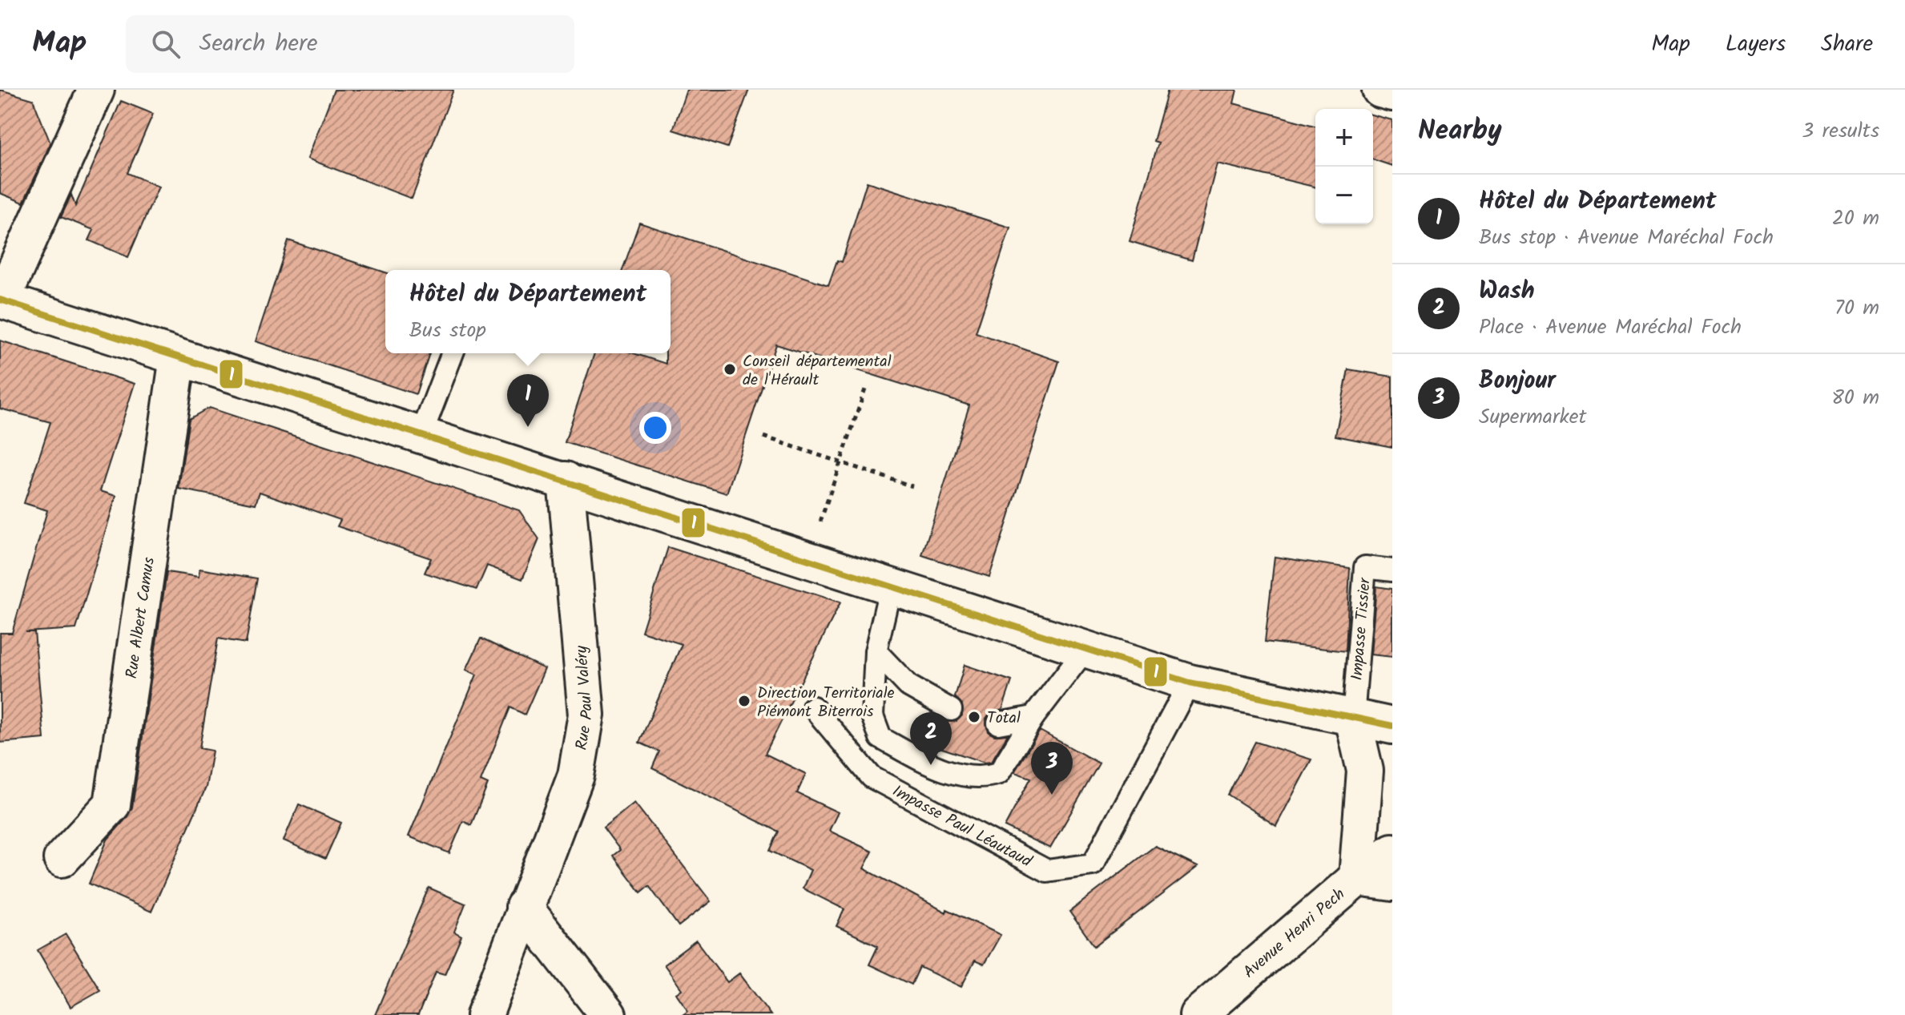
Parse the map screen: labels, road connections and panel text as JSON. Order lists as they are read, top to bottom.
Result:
{
  "streets": {
    "main road": ["Rue Albert Camus", "Rue Paul Valéry", "Avenue Henri Pech"],
    "lane": ["Impasse Tissier", "Impasse Paul Léautaud"]
  },
  "places": ["Conseil départemental de l'Hérault", "Direction Territoriale Piémont Biterrois", "Total"],
  "lines": ["transit line 1"],
  "page": {
    "header": "Map",
    "search": "Search here",
    "nav": ["Map", "Layers", "Share"],
    "heading": ["Nearby", "3 results"],
    "map_buttons": ["+", "−"],
    "list": [
      {
        "mark": "1",
        "name": "Hôtel du Département",
        "note": "Bus stop · Avenue Maréchal Foch",
        "value": "20 m"
      },
      {
        "mark": "2",
        "name": "Wash",
        "note": "Place · Avenue Maréchal Foch",
        "value": "70 m"
      },
      {
        "mark": "3",
        "name": "Bonjour",
        "note": "Supermarket",
        "value": "80 m"
      }
    ],
    "popup": ["Hôtel du Département", "Bus stop"],
    "pins": ["1", "2", "3"]
  }
}
